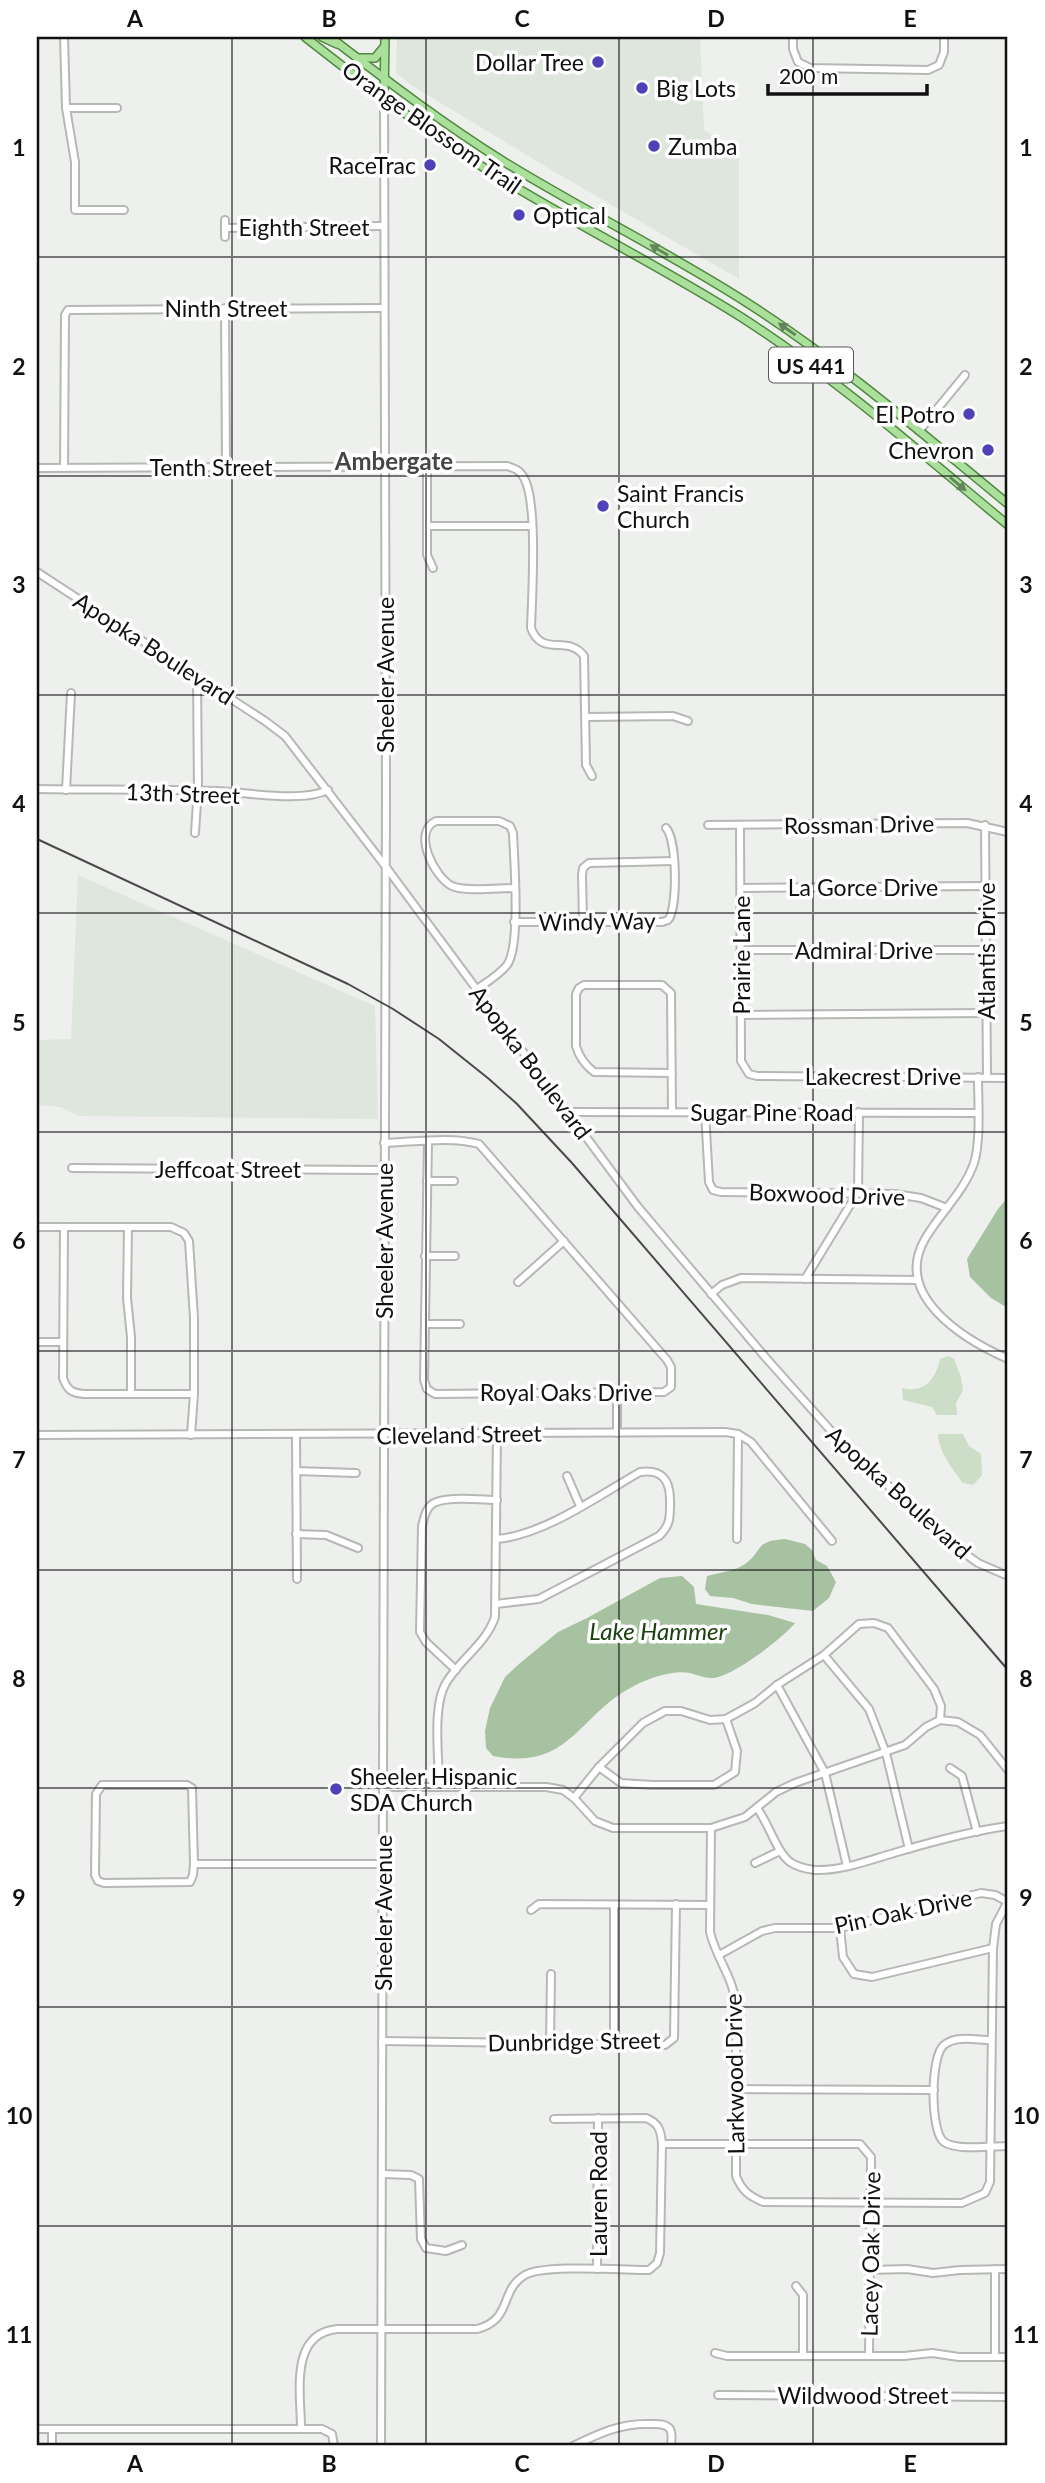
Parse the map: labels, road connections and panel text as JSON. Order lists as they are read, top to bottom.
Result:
{
  "streets": {
    "main road": ["Orange Blossom Trail", "US 441", "Sheeler Avenue"],
    "street": [
      "Eighth Street",
      "Ninth Street",
      "Tenth Street",
      "Apopka Boulevard",
      "13th Street",
      "Rossman Drive",
      "La Gorce Drive",
      "Windy Way",
      "Admiral Drive",
      "Atlantis Drive",
      "Prairie Lane",
      "Lakecrest Drive",
      "Sugar Pine Road",
      "Jeffcoat Street",
      "Boxwood Drive",
      "Royal Oaks Drive",
      "Cleveland Street",
      "Pin Oak Drive",
      "Dunbridge Street",
      "Larkwood Drive",
      "Lauren Road",
      "Lacey Oak Drive",
      "Wildwood Street"
    ]
  },
  "crossings": [
    ["Orange Blossom Trail", "Sheeler Avenue"],
    ["Eighth Street", "Sheeler Avenue"],
    ["Ninth Street", "Tenth Street"],
    ["Ninth Street", "Sheeler Avenue"],
    ["Tenth Street", "Sheeler Avenue"],
    ["Apopka Boulevard", "Sheeler Avenue"],
    ["Apopka Boulevard", "13th Street"],
    ["Apopka Boulevard", "Sugar Pine Road"],
    ["Sheeler Avenue", "Jeffcoat Street"],
    ["Sheeler Avenue", "Royal Oaks Drive"],
    ["Sheeler Avenue", "Cleveland Street"],
    ["Sheeler Avenue", "Dunbridge Street"],
    ["Rossman Drive", "Atlantis Drive"],
    ["Rossman Drive", "Prairie Lane"],
    ["La Gorce Drive", "Atlantis Drive"],
    ["La Gorce Drive", "Prairie Lane"],
    ["Admiral Drive", "Atlantis Drive"],
    ["Admiral Drive", "Prairie Lane"],
    ["Atlantis Drive", "Lakecrest Drive"],
    ["Prairie Lane", "Lakecrest Drive"],
    ["Sugar Pine Road", "Boxwood Drive"],
    ["Pin Oak Drive", "Larkwood Drive"],
    ["Larkwood Drive", "Lacey Oak Drive"]
  ],
  "districts": ["Ambergate"],
  "water": ["Lake Hammer"],
  "places": [
    "Dollar Tree",
    "Big Lots",
    "Zumba",
    "RaceTrac",
    "Optical",
    "El Potro",
    "Chevron",
    "Saint Francis Church",
    "Sheeler Hispanic SDA Church"
  ],
  "scale_bar": "200 m",
  "grid": {
    "columns": [
      "A",
      "B",
      "C",
      "D",
      "E"
    ],
    "rows": [
      "1",
      "2",
      "3",
      "4",
      "5",
      "6",
      "7",
      "8",
      "9",
      "10",
      "11"
    ]
  }
}
